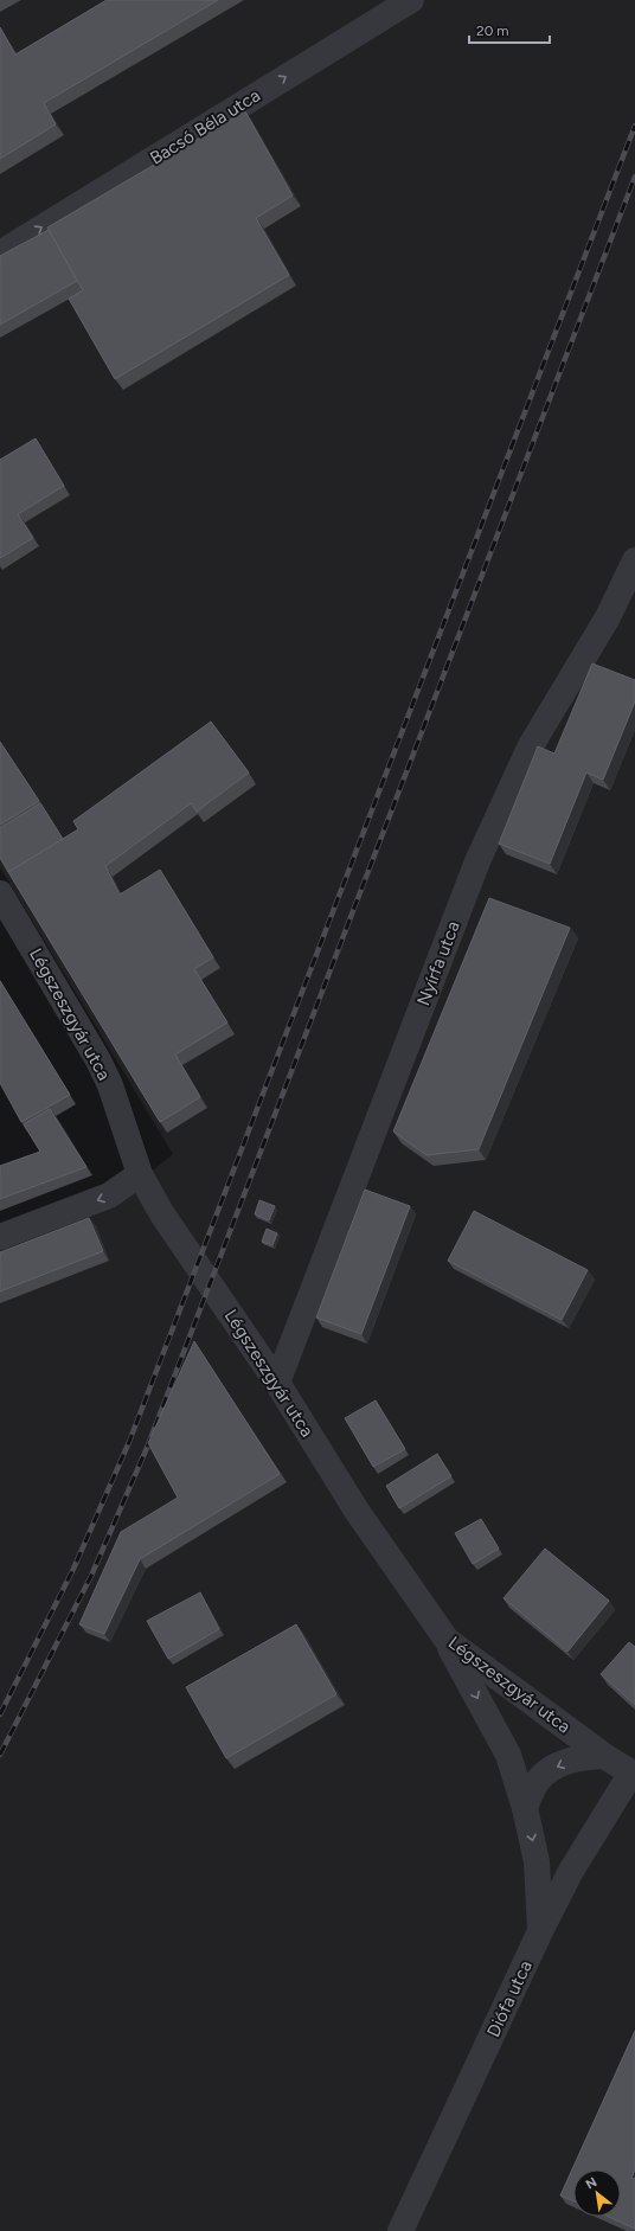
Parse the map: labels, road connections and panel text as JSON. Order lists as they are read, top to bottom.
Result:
{
  "streets": {
    "street": [
      "Bacsó Béla utca",
      "Nyírfa utca",
      "Légszeszgyár utca",
      "Diófa utca"
    ]
  },
  "crossings": [
    ["Nyírfa utca", "Légszeszgyár utca"],
    ["Légszeszgyár utca", "Diófa utca"]
  ],
  "one_way": ["Bacsó Béla utca"],
  "scale_bar": "20 m",
  "north": "top left"
}
